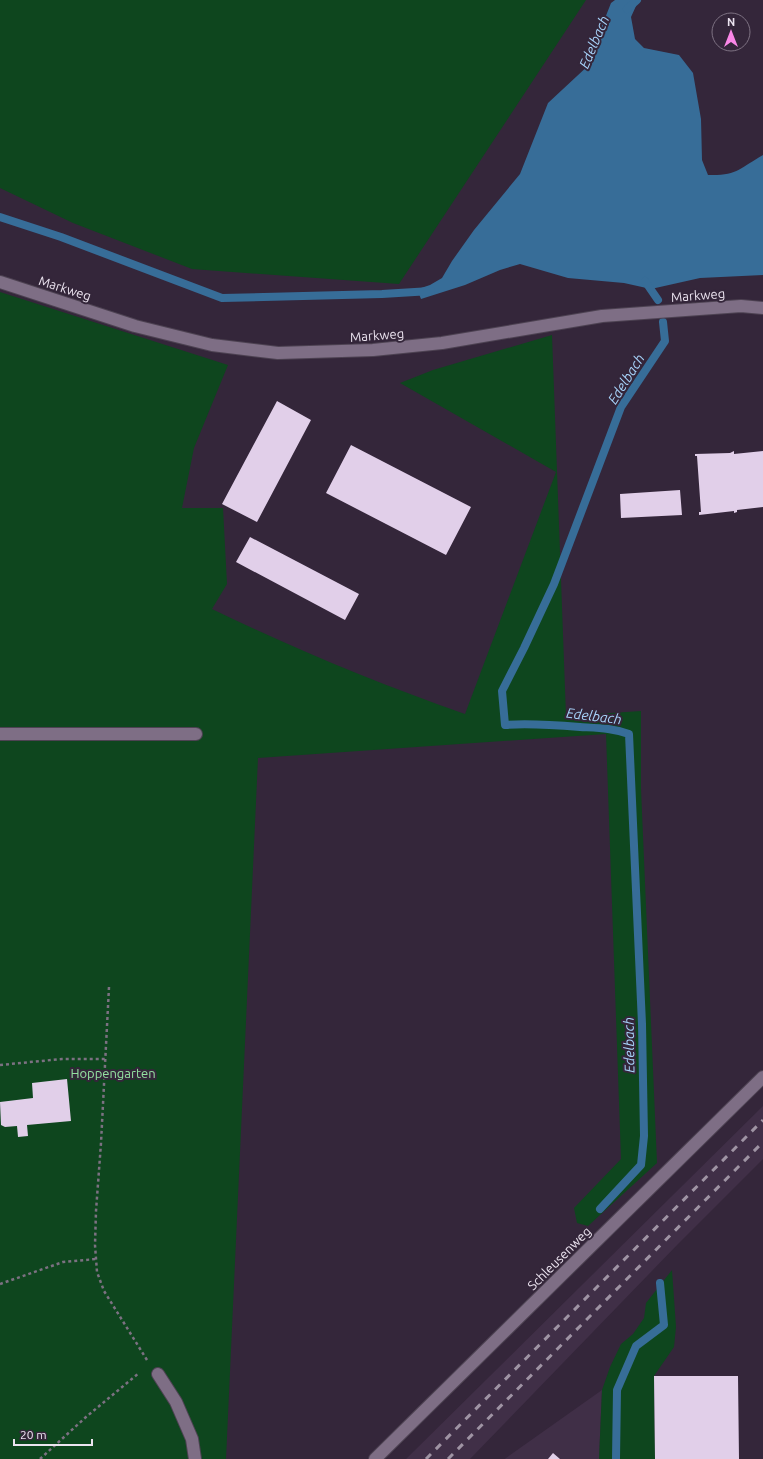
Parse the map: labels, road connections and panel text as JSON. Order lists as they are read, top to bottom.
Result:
{
  "streets": {
    "street": ["Markweg", "Schleusenweg"]
  },
  "water": ["Edelbach"],
  "parks": ["Hoppengarten"],
  "scale_bar": "20 m",
  "north": "top"
}
